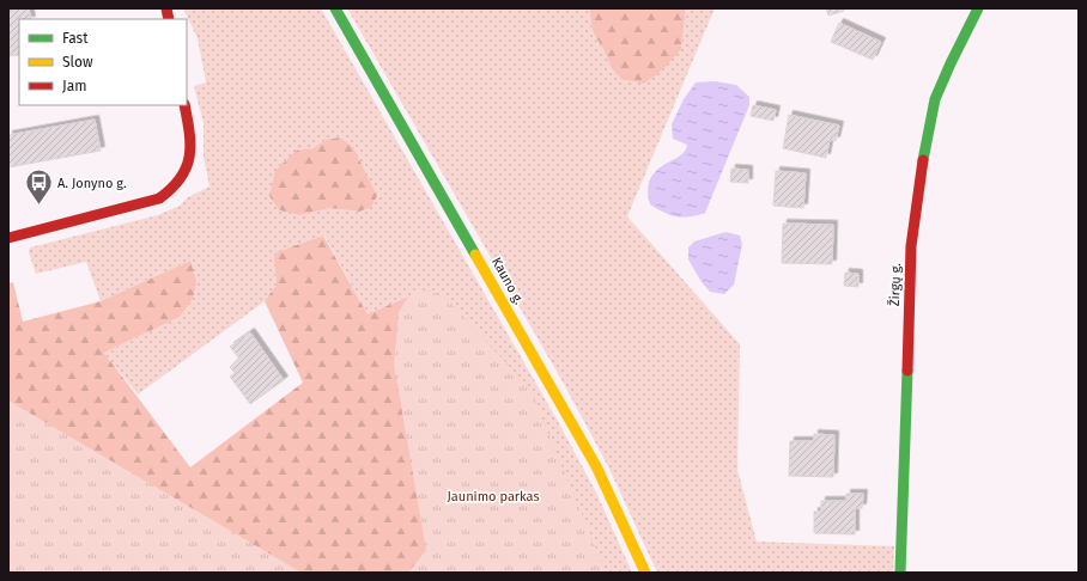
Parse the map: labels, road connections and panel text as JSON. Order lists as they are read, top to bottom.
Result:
{
  "streets": {
    "street": ["Kauno g.", "Žirgų g."]
  },
  "parks": ["Jaunimo parkas"],
  "places": {
    "bus stop": ["A. Jonyno g."]
  },
  "legend": ["Fast", "Slow", "Jam"]
}
